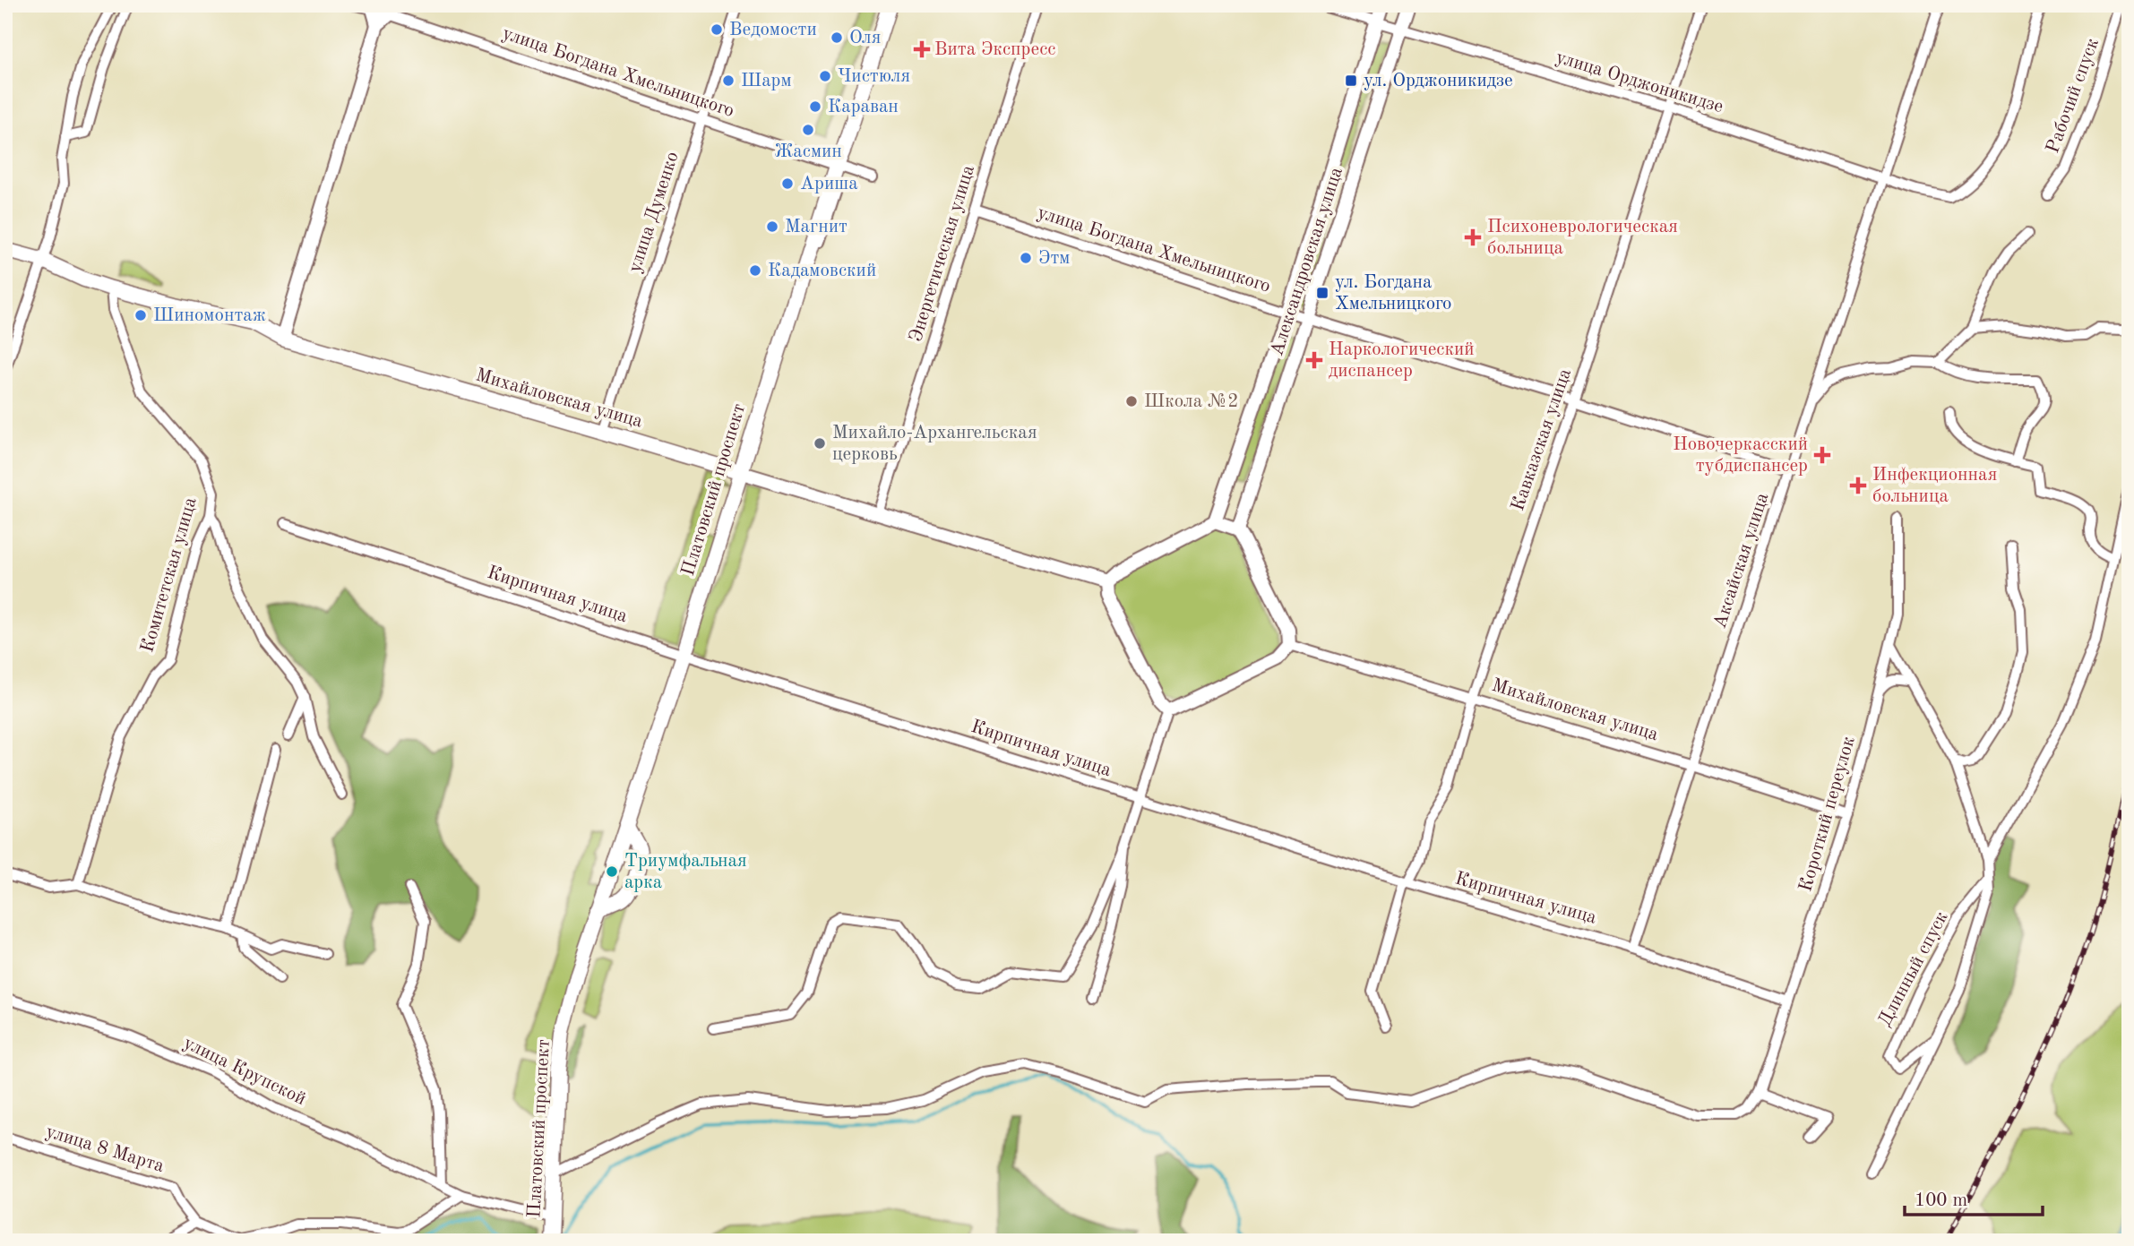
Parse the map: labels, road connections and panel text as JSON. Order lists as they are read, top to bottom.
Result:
{
  "streets": {
    "main road": ["Михайловская улица", "Платовский проспект"],
    "street": [
      "улица Богдана Хмельницкого",
      "улица Орджоникидзе",
      "Рабочий спуск",
      "улица Думенко",
      "Энергетическая улица",
      "Александровская улица",
      "Кавказская улица",
      "Аксайская улица",
      "Комитетская улица",
      "Кирпичная улица",
      "Короткий переулок",
      "Длинный спуск",
      "улица Крупской",
      "улица 8 Марта"
    ]
  },
  "crossings": [
    ["улица Богдана Хмельницкого", "улица Думенко"],
    ["улица Богдана Хмельницкого", "Энергетическая улица"],
    ["улица Богдана Хмельницкого", "Александровская улица"],
    ["улица Богдана Хмельницкого", "Кавказская улица"],
    ["улица Богдана Хмельницкого", "Платовский проспект"],
    ["улица Богдана Хмельницкого", "Аксайская улица"],
    ["улица Орджоникидзе", "Александровская улица"],
    ["улица Орджоникидзе", "Кавказская улица"],
    ["улица Орджоникидзе", "Аксайская улица"],
    ["улица Думенко", "Михайловская улица"],
    ["Энергетическая улица", "Михайловская улица"],
    ["Михайловская улица", "Кавказская улица"],
    ["Михайловская улица", "Платовский проспект"],
    ["Михайловская улица", "Аксайская улица"],
    ["Михайловская улица", "Комитетская улица"],
    ["Михайловская улица", "Короткий переулок"],
    ["Кавказская улица", "Кирпичная улица"],
    ["Платовский проспект", "Кирпичная улица"],
    ["Платовский проспект", "Короткий переулок"],
    ["Платовский проспект", "улица Крупской"],
    ["Аксайская улица", "Кирпичная улица"],
    ["Кирпичная улица", "Короткий переулок"],
    ["Короткий переулок", "Длинный спуск"]
  ],
  "places": {
    "other": [
      "Ведомости",
      "Оля",
      "Чистюля",
      "Шарм",
      "Караван",
      "Жасмин",
      "Ариша",
      "Магнит",
      "Этм",
      "Кадамовский",
      "Шиномонтаж",
      "Школа №2",
      "Михайло-Архангельская церковь",
      "Триумфальная арка"
    ],
    "health": [
      "Вита Экспресс",
      "Психоневрологическая больница",
      "Наркологический диспансер",
      "Новочеркасский тубдиспансер",
      "Инфекционная больница"
    ],
    "transit": ["ул. Орджоникидзе", "ул. Богдана Хмельницкого"]
  },
  "scale_bar": "100 m"
}
